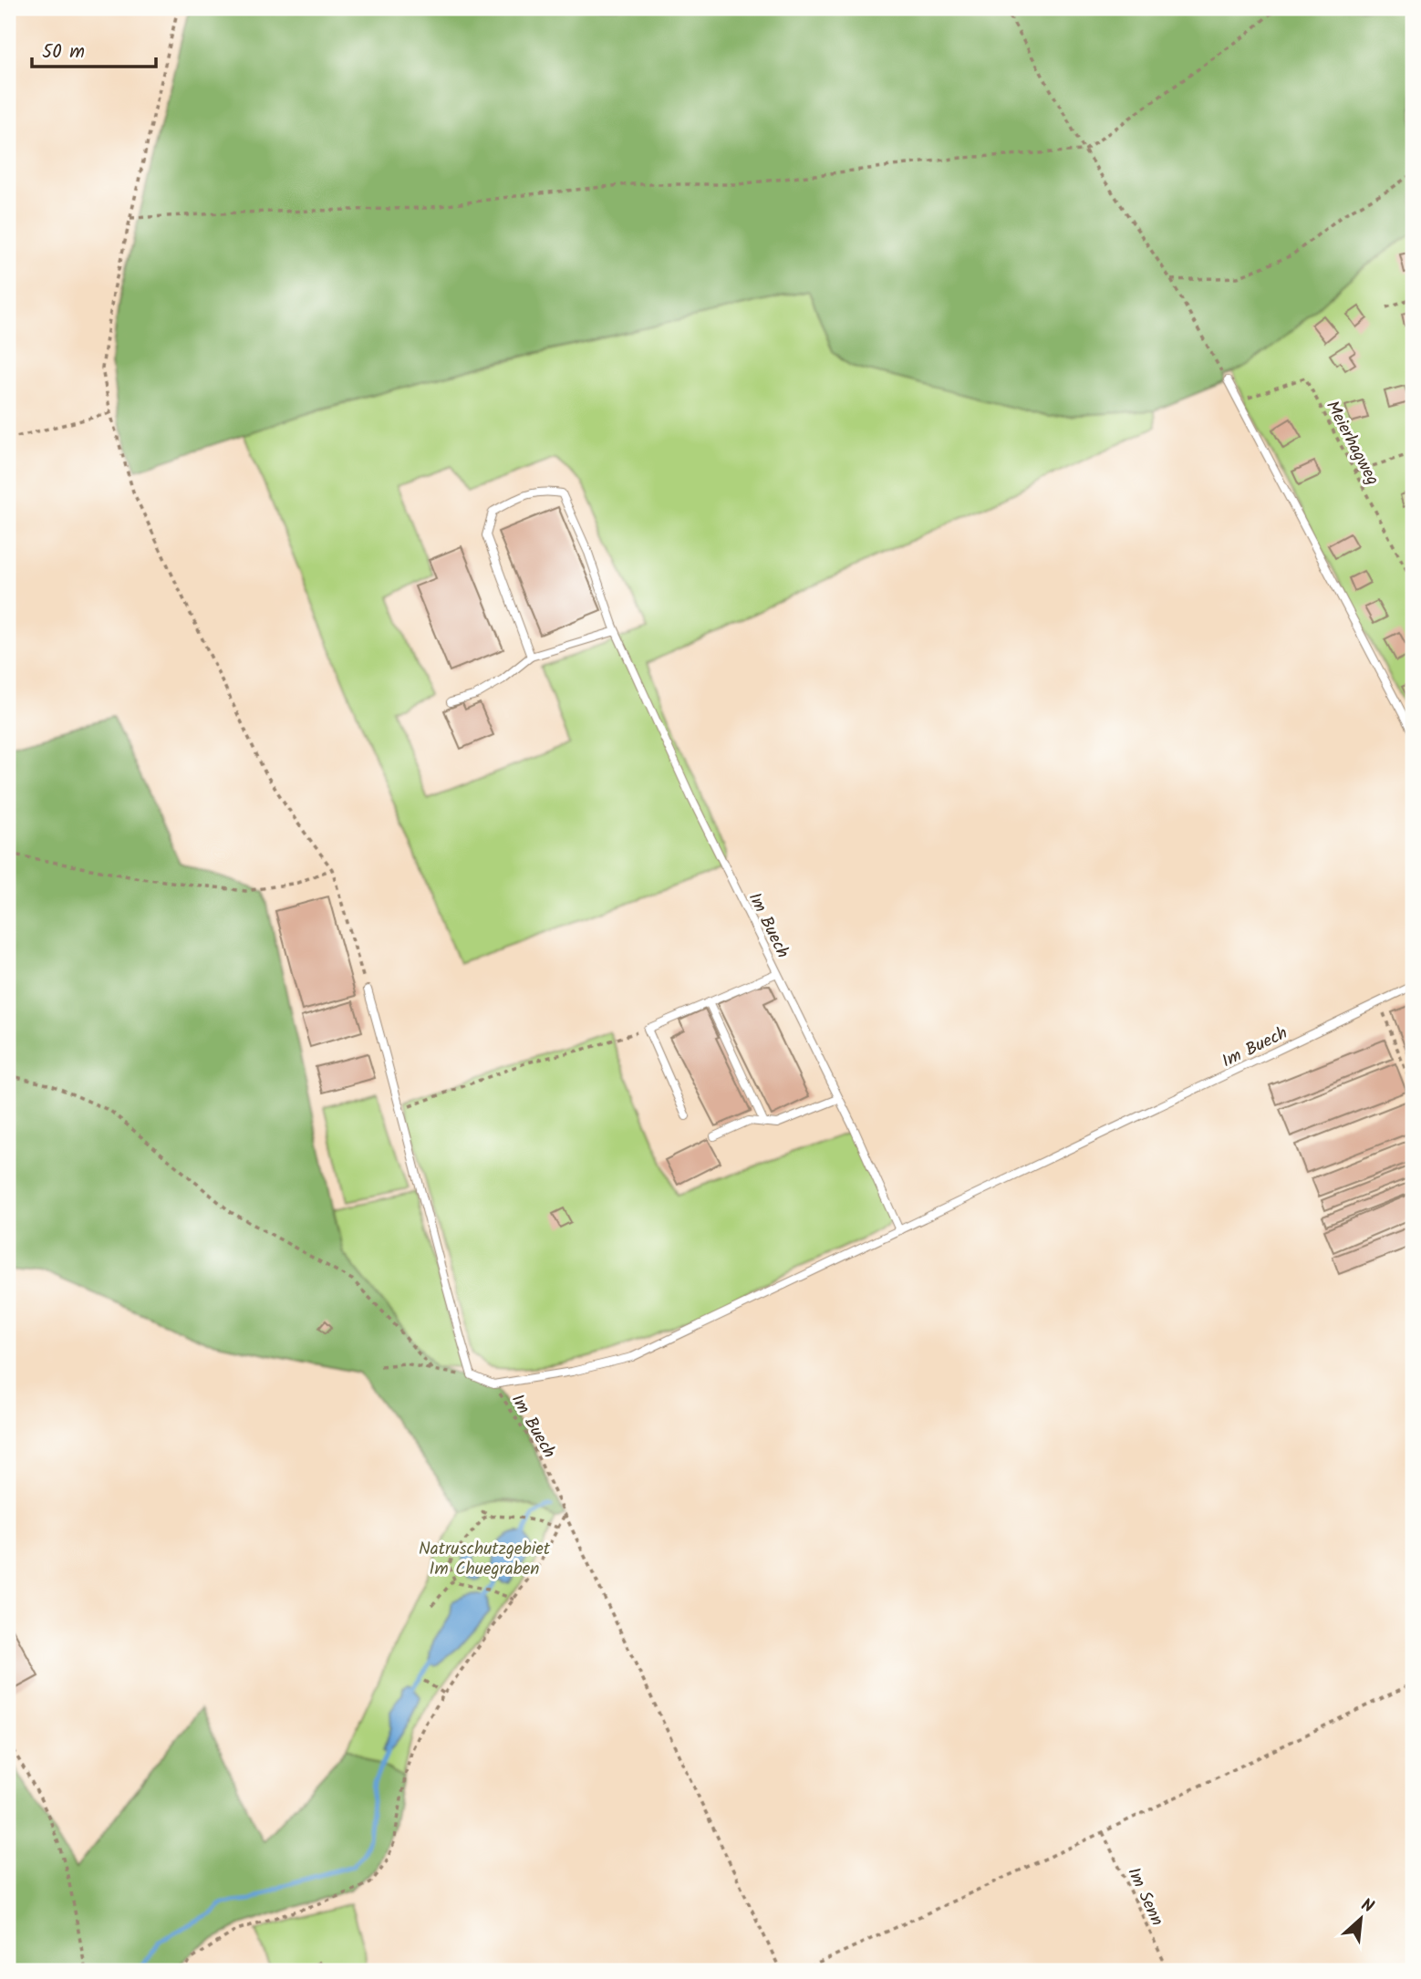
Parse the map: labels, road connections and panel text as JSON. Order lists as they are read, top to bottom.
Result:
{
  "streets": {
    "lane": ["Im Buech"],
    "path": ["Meierhagweg", "Im Senn"]
  },
  "parks": ["Natruschutzgebiet Im Chuegraben"],
  "scale_bar": "50 m",
  "north": "top right"
}
